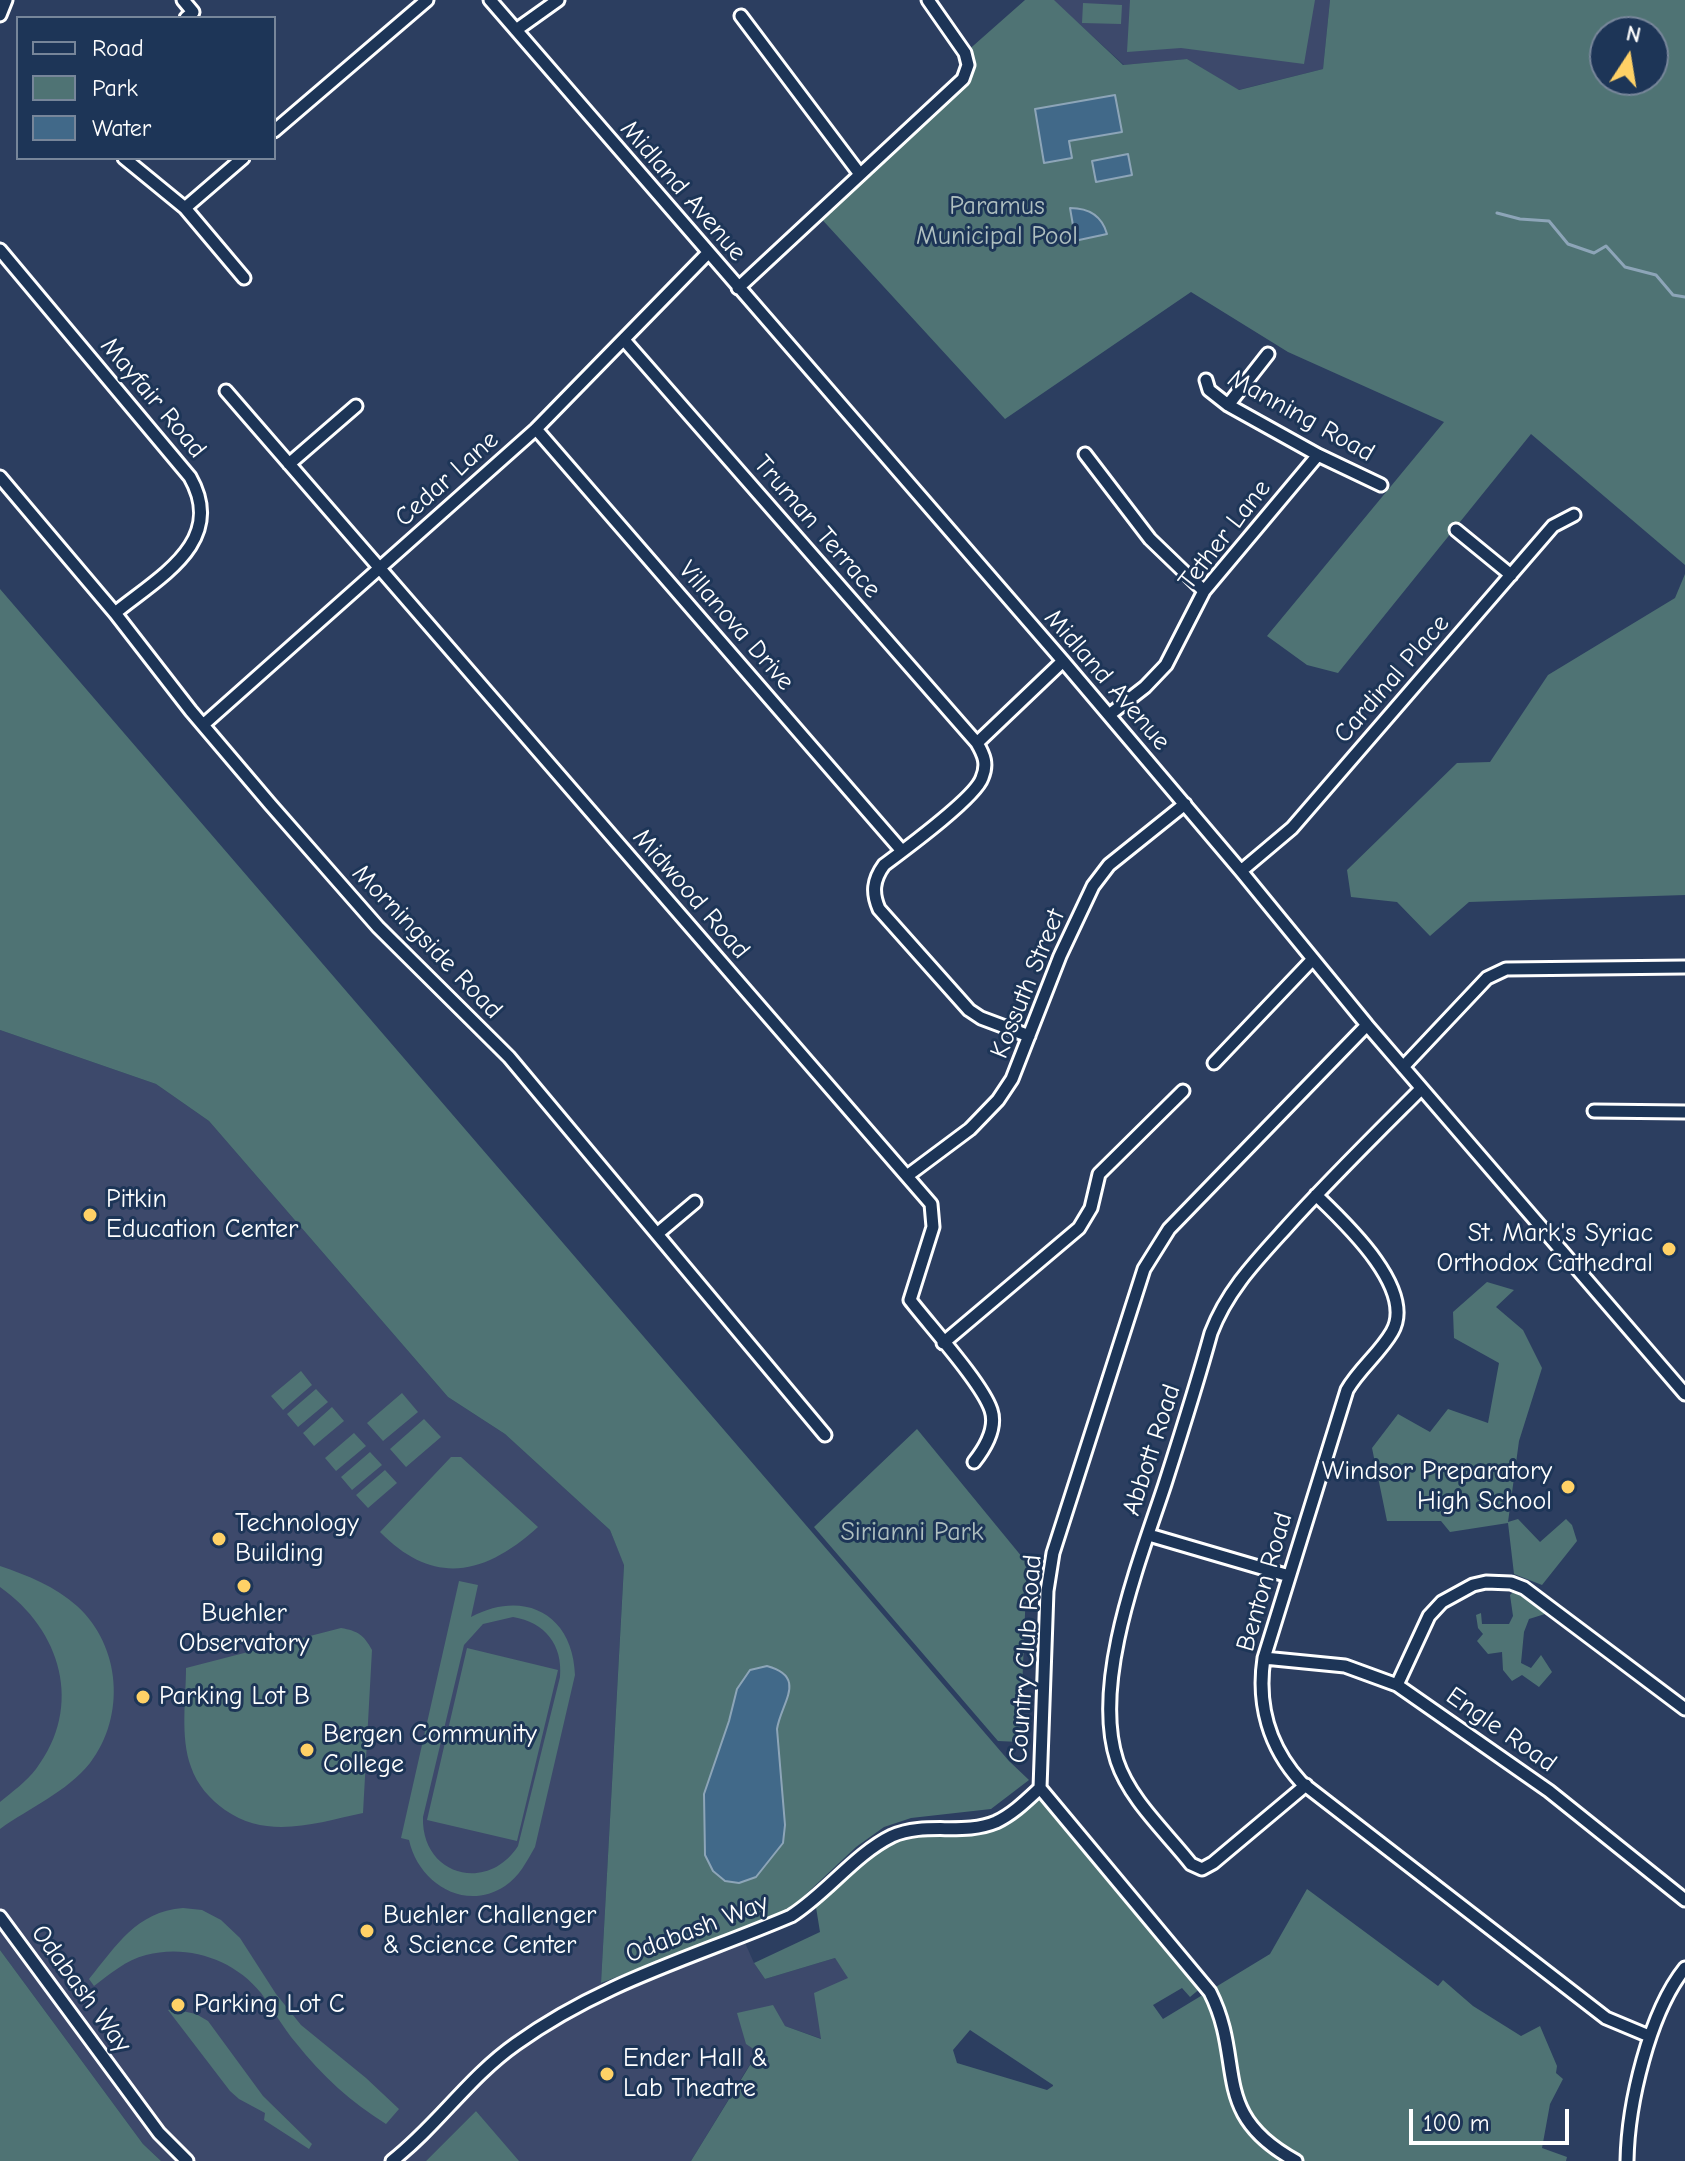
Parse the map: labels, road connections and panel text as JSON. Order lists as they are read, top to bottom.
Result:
{
  "streets": {
    "street": [
      "Midland Avenue",
      "Mayfair Road",
      "Manning Road",
      "Cedar Lane",
      "Truman Terrace",
      "Tether Lane",
      "Villanova Drive",
      "Cardinal Place",
      "Midwood Road",
      "Morningside Road",
      "Kossuth Street",
      "Abbott Road",
      "Benton Road",
      "Country Club Road",
      "Engle Road",
      "Odabash Way"
    ]
  },
  "crossings": [
    ["Midland Avenue", "Cedar Lane"],
    ["Midland Avenue", "Tether Lane"],
    ["Midland Avenue", "Cardinal Place"],
    ["Midland Avenue", "Kossuth Street"],
    ["Midland Avenue", "Abbott Road"],
    ["Midland Avenue", "Country Club Road"],
    ["Mayfair Road", "Morningside Road"],
    ["Manning Road", "Tether Lane"],
    ["Cedar Lane", "Truman Terrace"],
    ["Cedar Lane", "Villanova Drive"],
    ["Cedar Lane", "Midwood Road"],
    ["Cedar Lane", "Morningside Road"],
    ["Midwood Road", "Kossuth Street"],
    ["Abbott Road", "Benton Road"],
    ["Benton Road", "Engle Road"],
    ["Country Club Road", "Odabash Way"]
  ],
  "parks": ["Paramus Municipal Pool", "Sirianni Park"],
  "places": [
    "Pitkin Education Center",
    "St. Mark's Syriac Orthodox Cathedral",
    "Windsor Preparatory High School",
    "Technology Building",
    "Buehler Observatory",
    "Parking Lot B",
    "Bergen Community College",
    "Buehler Challenger & Science Center",
    "Parking Lot C",
    "Ender Hall & Lab Theatre"
  ],
  "legend": ["Road", "Park", "Water"],
  "scale_bar": "100 m",
  "north": "top"
}
